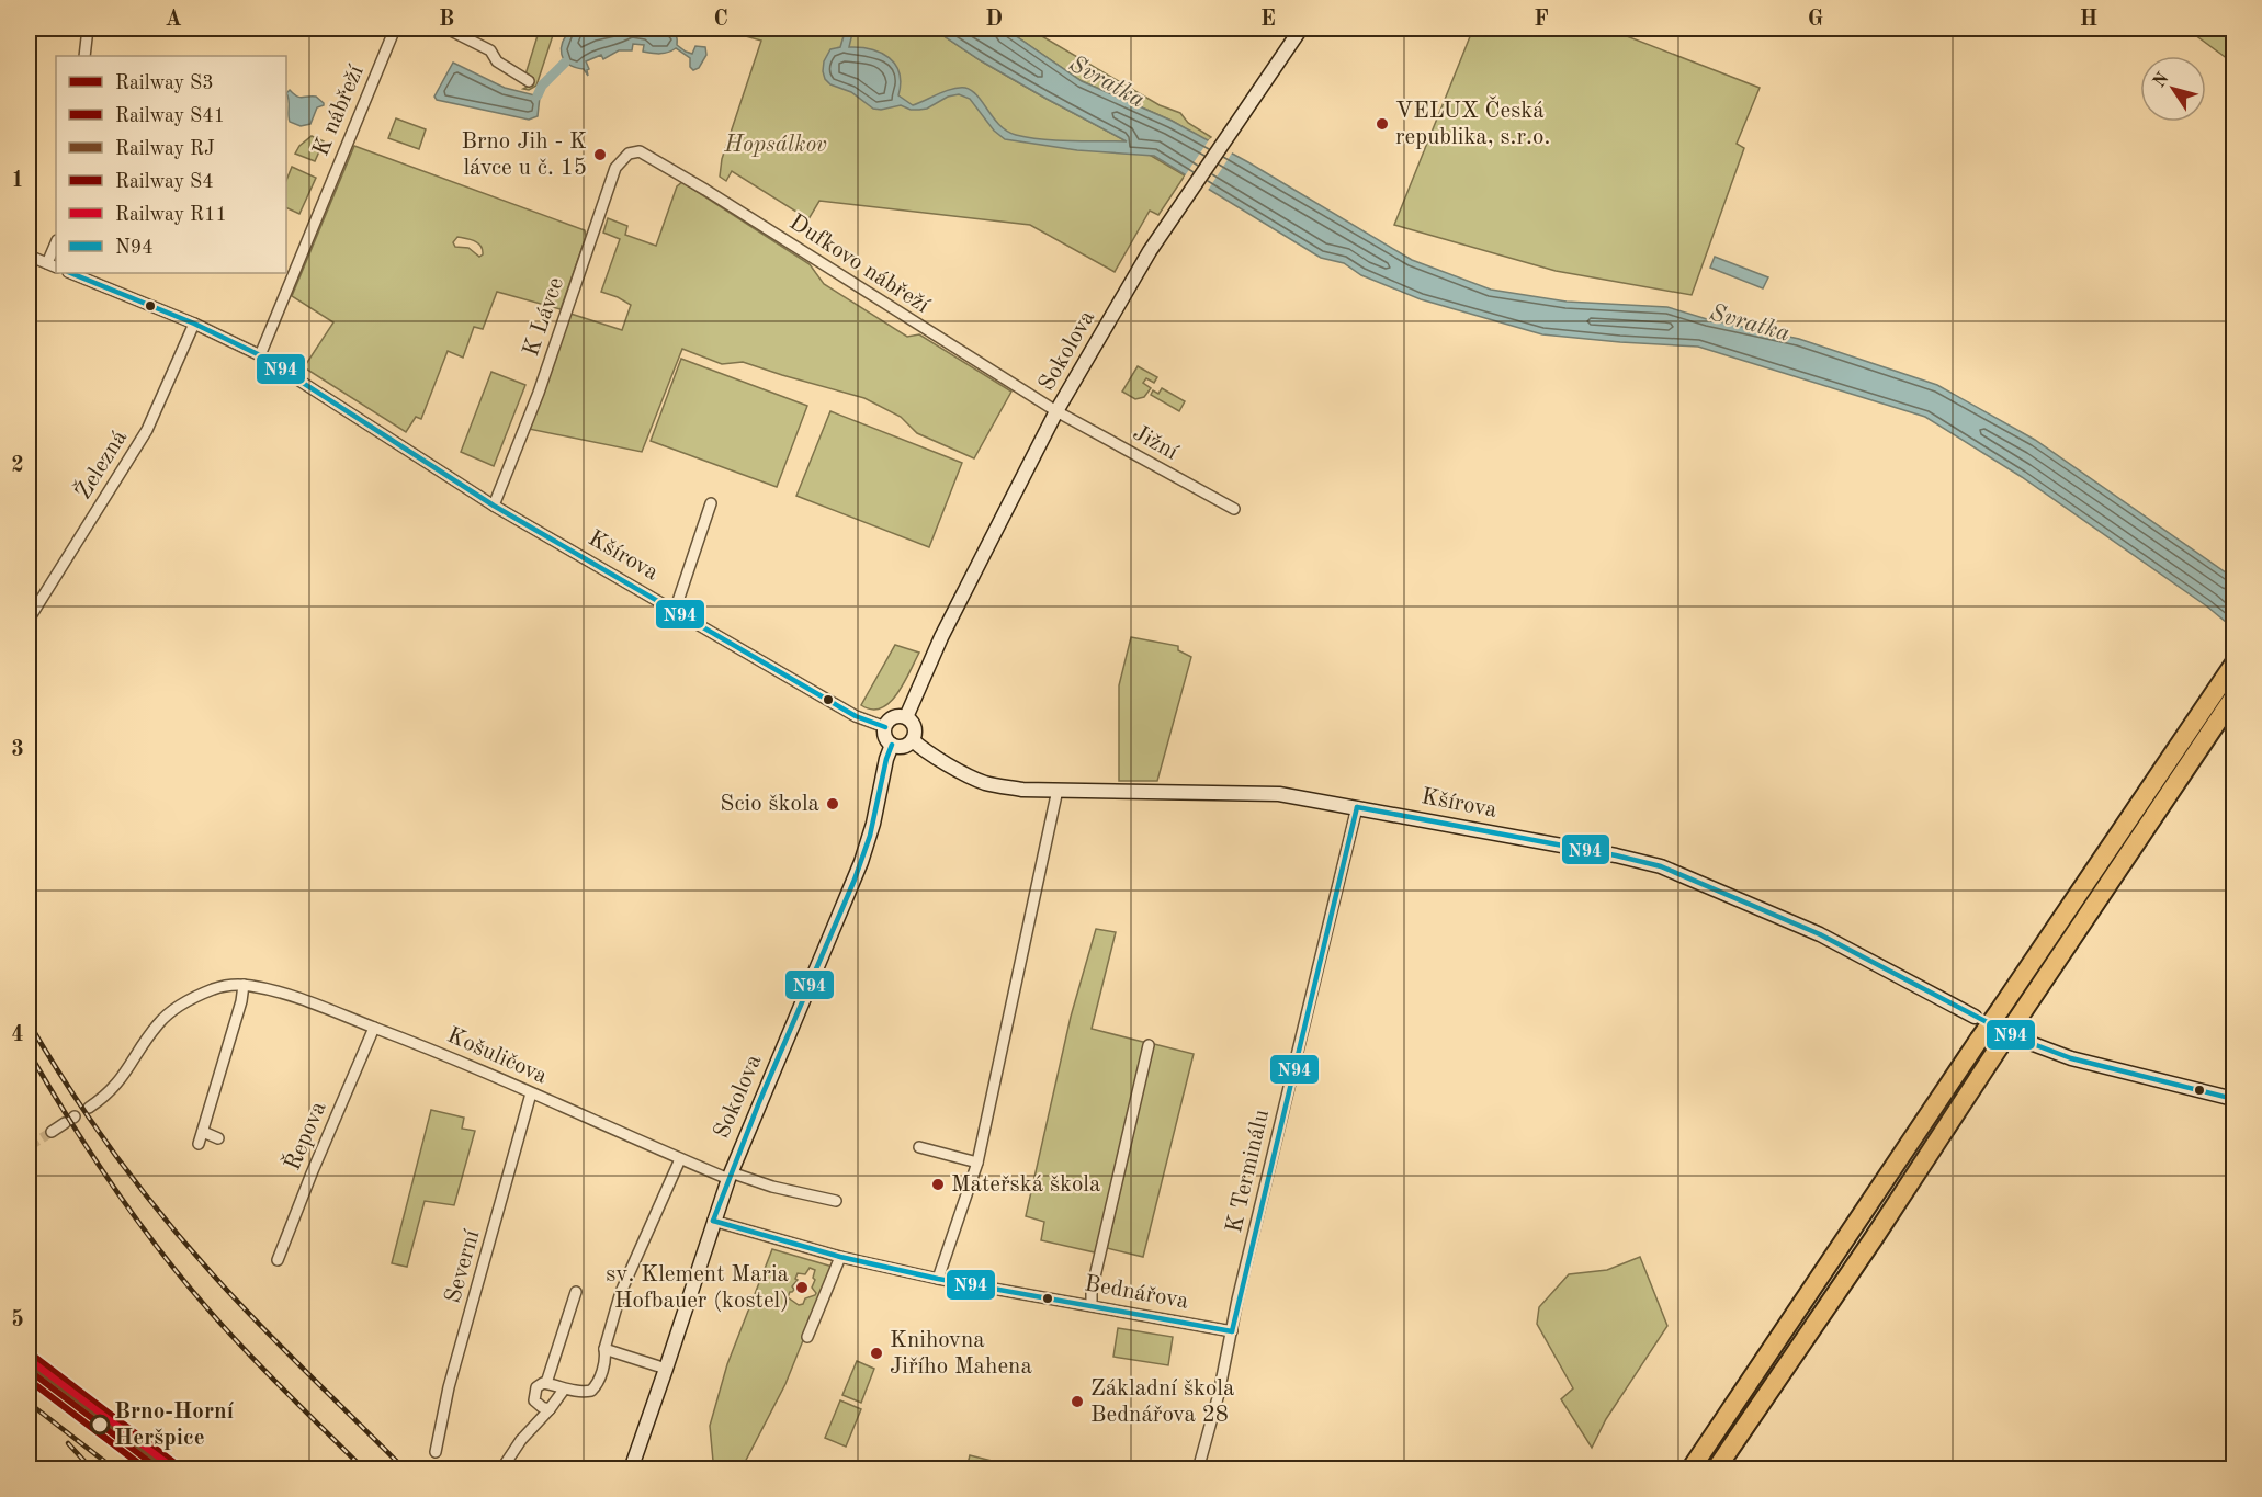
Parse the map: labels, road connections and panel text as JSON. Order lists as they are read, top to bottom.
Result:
{
  "streets": {
    "street": [
      "K nábřeží",
      "Dufkovo nábřeží",
      "K Lávce",
      "Sokolova",
      "Jižní",
      "Železná",
      "Kšírova",
      "Košuličova",
      "Řepova",
      "K Terminálu",
      "Severní",
      "Bednářova"
    ]
  },
  "crossings": [
    ["K nábřeží", "Kšírova"],
    ["Dufkovo nábřeží", "K Lávce"],
    ["Dufkovo nábřeží", "Sokolova"],
    ["Dufkovo nábřeží", "Jižní"],
    ["K Lávce", "Kšírova"],
    ["Sokolova", "Jižní"],
    ["Sokolova", "Kšírova"],
    ["Sokolova", "Košuličova"],
    ["Sokolova", "Bednářova"],
    ["Železná", "Kšírova"],
    ["Kšírova", "K Terminálu"],
    ["Košuličova", "Řepova"],
    ["Košuličova", "Severní"],
    ["K Terminálu", "Bednářova"]
  ],
  "water": ["Svratka"],
  "parks": ["Hopsálkov"],
  "places": [
    "VELUX Česká republika, s.r.o.",
    "Brno Jih - K lávce u č. 15",
    "Scio škola",
    "Mateřská škola",
    "sv. Klement Maria Hofbauer (kostel)",
    "Knihovna Jiřího Mahena",
    "Základní škola Bednářova 28",
    "Brno-Horní Heršpice"
  ],
  "lines": [
    "transit line N94",
    "rail line S3",
    "rail line RJ",
    "rail line R11",
    "rail line S41",
    "rail line S4"
  ],
  "legend": [
    "Railway S3",
    "Railway S41",
    "Railway RJ",
    "Railway S4",
    "Railway R11",
    "N94"
  ],
  "north": "top left",
  "grid": {
    "columns": [
      "A",
      "B",
      "C",
      "D",
      "E",
      "F",
      "G",
      "H"
    ],
    "rows": [
      "1",
      "2",
      "3",
      "4",
      "5"
    ]
  }
}
